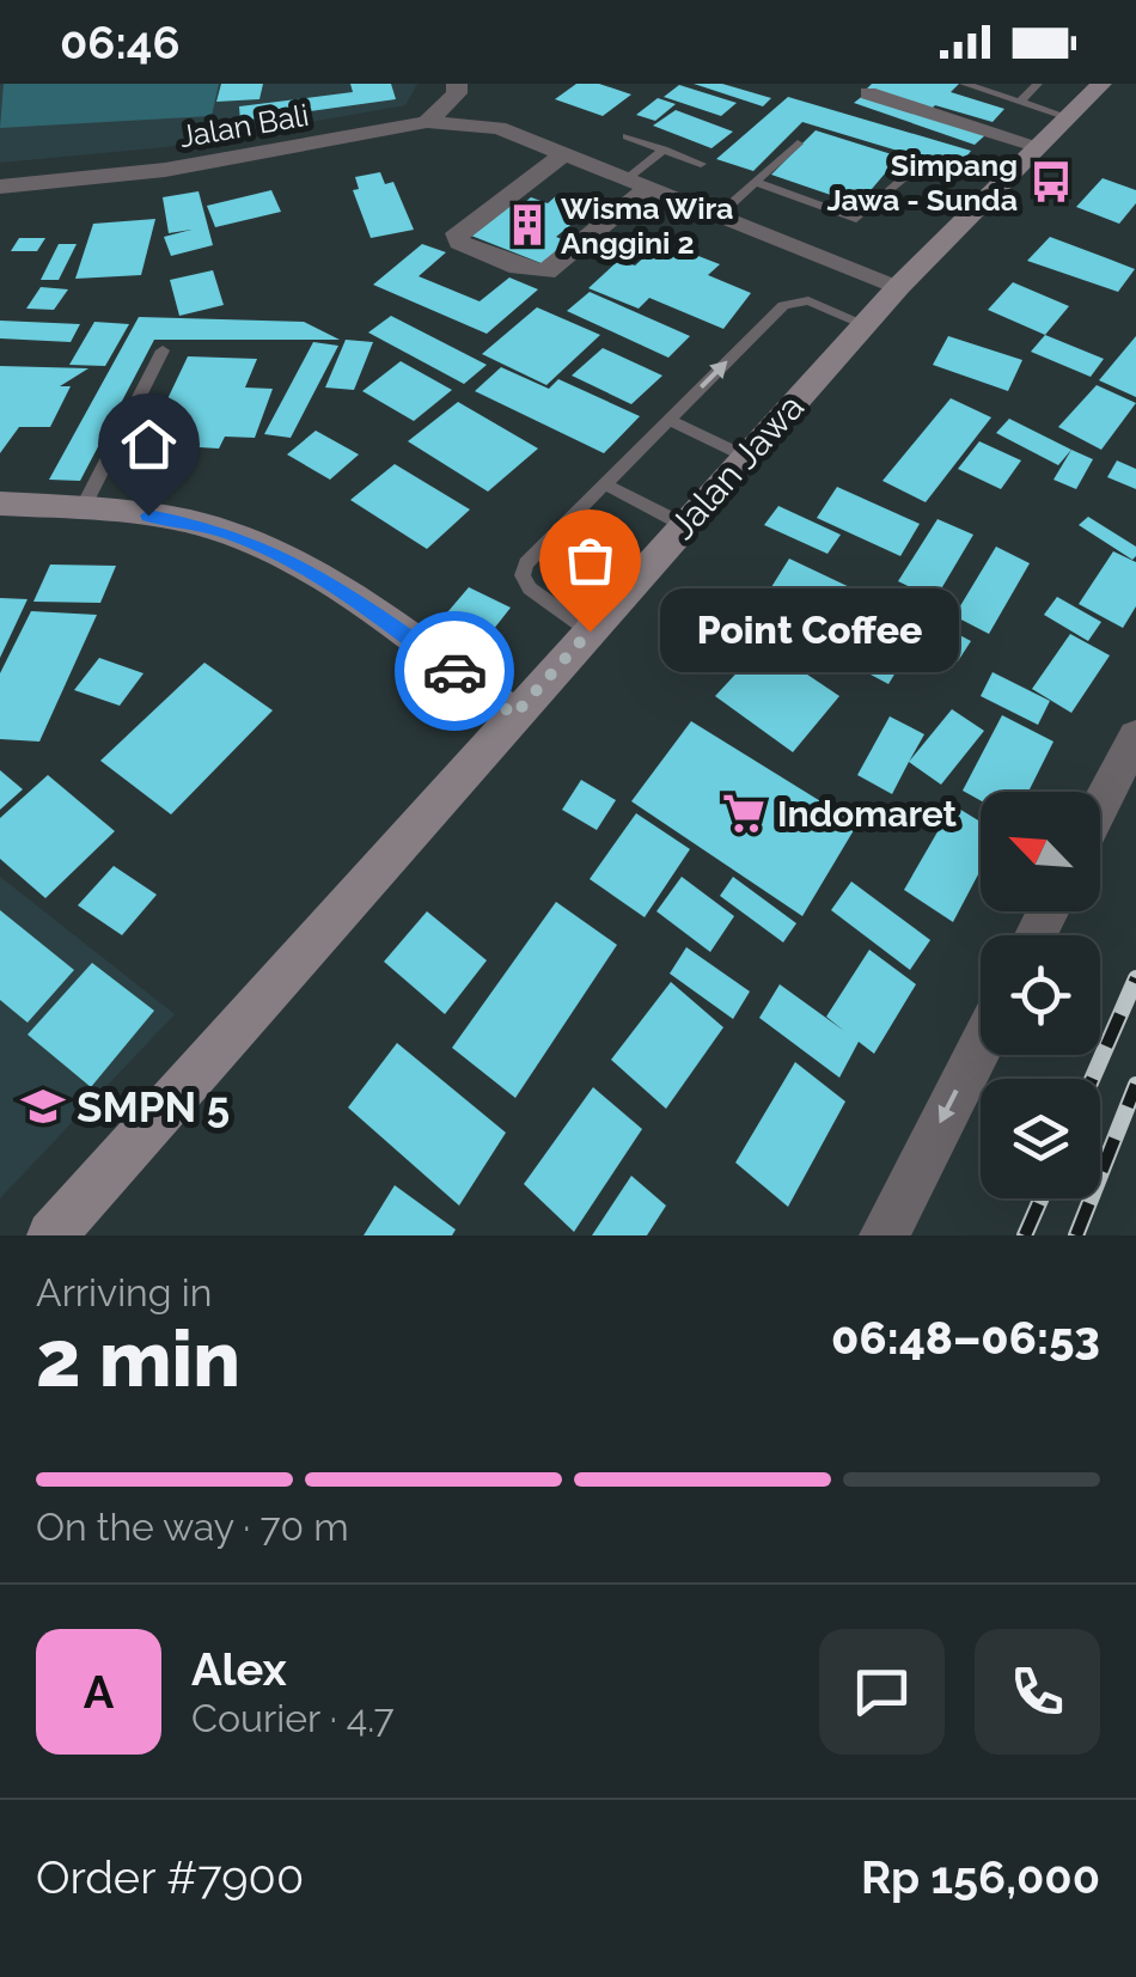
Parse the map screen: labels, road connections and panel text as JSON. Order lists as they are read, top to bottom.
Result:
{
  "streets": {
    "street": ["Jalan Bali", "Jalan Jawa"]
  },
  "crossings": [
    ["Jalan Bali", "Jalan Jawa"]
  ],
  "places": {
    "bus stop": ["Simpang Jawa - Sunda"],
    "building": ["Wisma Wira Anggini 2"],
    "other": ["Point Coffee"],
    "supermarket": ["Indomaret"],
    "school or university": ["SMPN 5"]
  },
  "north": "top left",
  "page": {
    "status": "06:46",
    "bubble": "Point Coffee",
    "heading": ["2 min", "Arriving in", "06:48–06:53"],
    "panel": [
      "Alex",
      "Courier · 4.7",
      "Order #7900",
      "Rp 156,000"
    ],
    "bar": "On the way · 70 m",
    "round": "A"
  }
}
